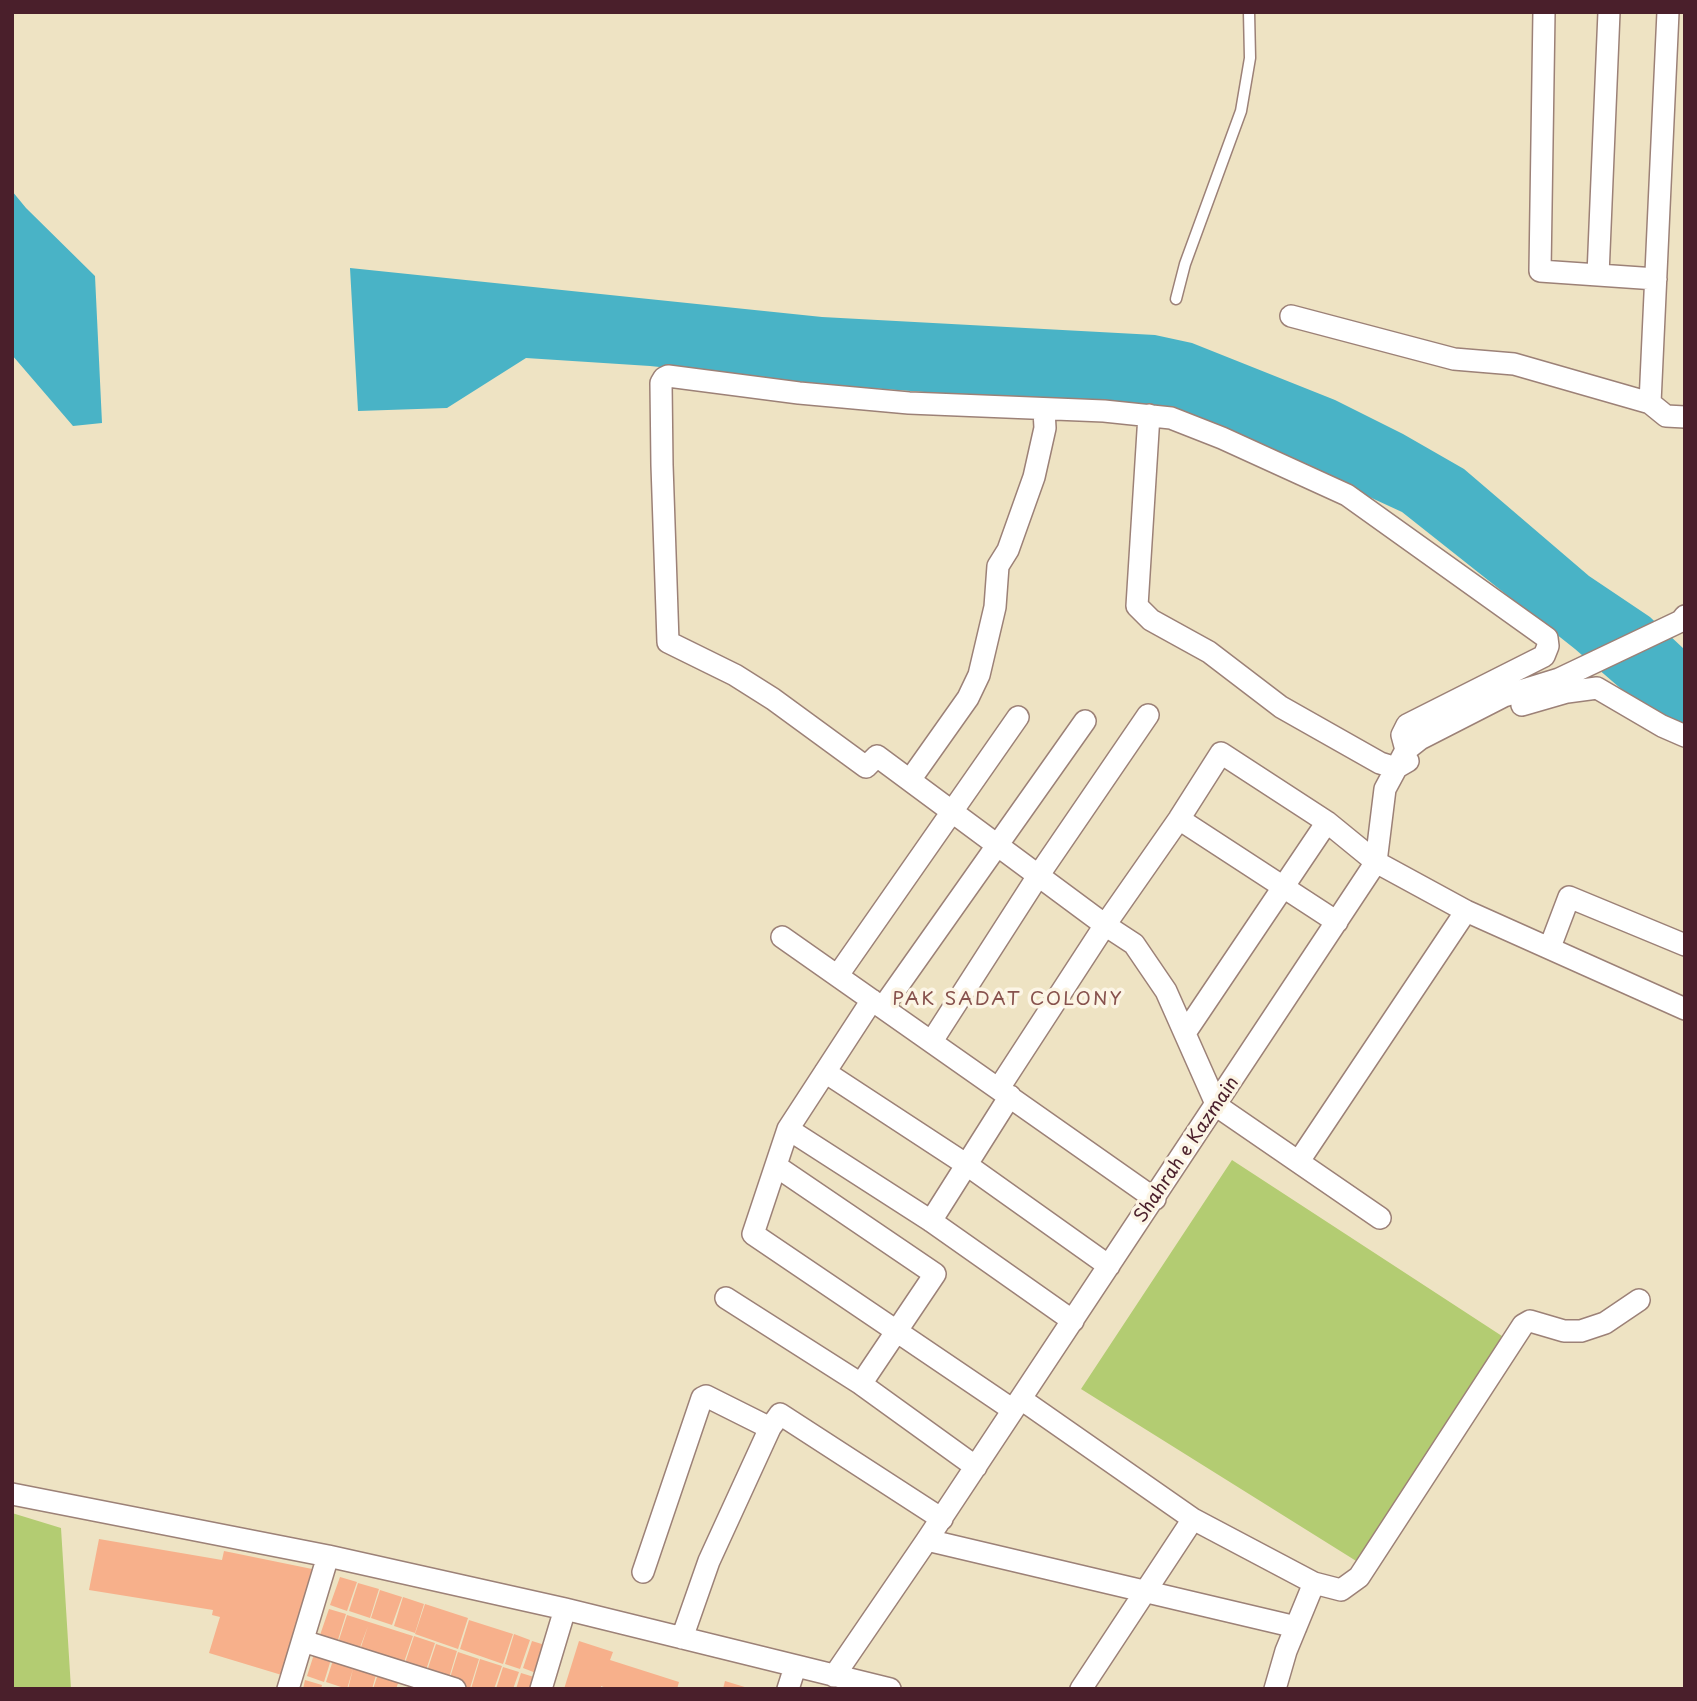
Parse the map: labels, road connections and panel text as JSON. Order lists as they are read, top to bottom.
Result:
{
  "streets": {
    "street": ["Shahrah e Kazmain"]
  },
  "districts": ["PAK SADAT COLONY"]
}
